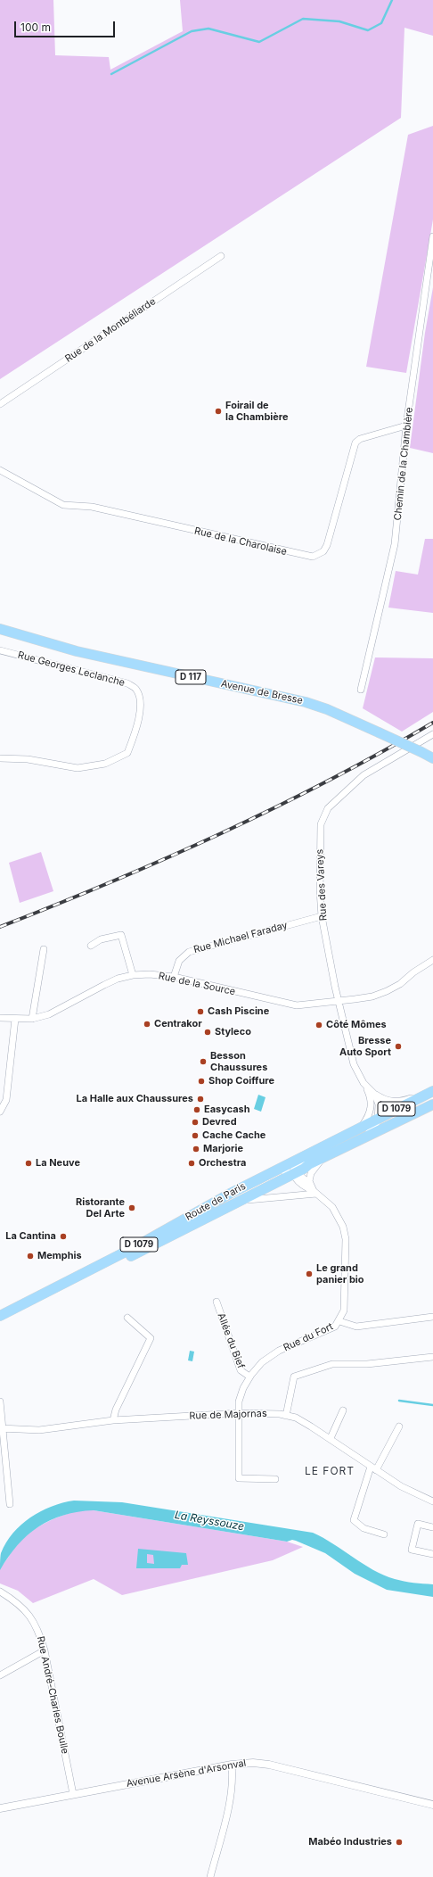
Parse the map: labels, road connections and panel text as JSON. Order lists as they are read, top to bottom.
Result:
{
  "streets": {
    "main road": [
      "D 117",
      "Avenue de Bresse",
      "D 1079",
      "Route de Paris"
    ],
    "street": [
      "Rue de la Montbéliarde",
      "Chemin de la Chambière",
      "Rue de la Charolaise",
      "Rue Georges Leclanche",
      "Rue des Vareys",
      "Rue Michael Faraday",
      "Rue de la Source",
      "Rue du Fort",
      "Allée du Bief",
      "Rue de Majornas",
      "Rue André-Charles Boulle",
      "Avenue Arsène d'Arsonval"
    ]
  },
  "crossings": [
    ["Chemin de la Chambière", "Rue de la Charolaise"],
    ["Rue des Vareys", "Rue Michael Faraday"],
    ["Rue des Vareys", "Rue de la Source"],
    ["Rue des Vareys", "Route de Paris"],
    ["Rue Michael Faraday", "Rue de la Source"],
    ["Route de Paris", "Rue du Fort"],
    ["Rue du Fort", "Allée du Bief"],
    ["Rue du Fort", "Rue de Majornas"],
    ["Rue André-Charles Boulle", "Avenue Arsène d'Arsonval"]
  ],
  "districts": ["LE FORT"],
  "water": ["La Reyssouze"],
  "places": [
    "Foirail de la Chambière",
    "Cash Piscine",
    "Centrakor",
    "Côté Mômes",
    "Styleco",
    "Bresse Auto Sport",
    "Besson Chaussures",
    "Shop Coiffure",
    "La Halle aux Chaussures",
    "Easycash",
    "Devred",
    "Cache Cache",
    "Marjorie",
    "La Neuve",
    "Orchestra",
    "Ristorante Del Arte",
    "La Cantina",
    "Memphis",
    "Le grand panier bio",
    "Mabéo Industries"
  ],
  "scale_bar": "100 m"
}
